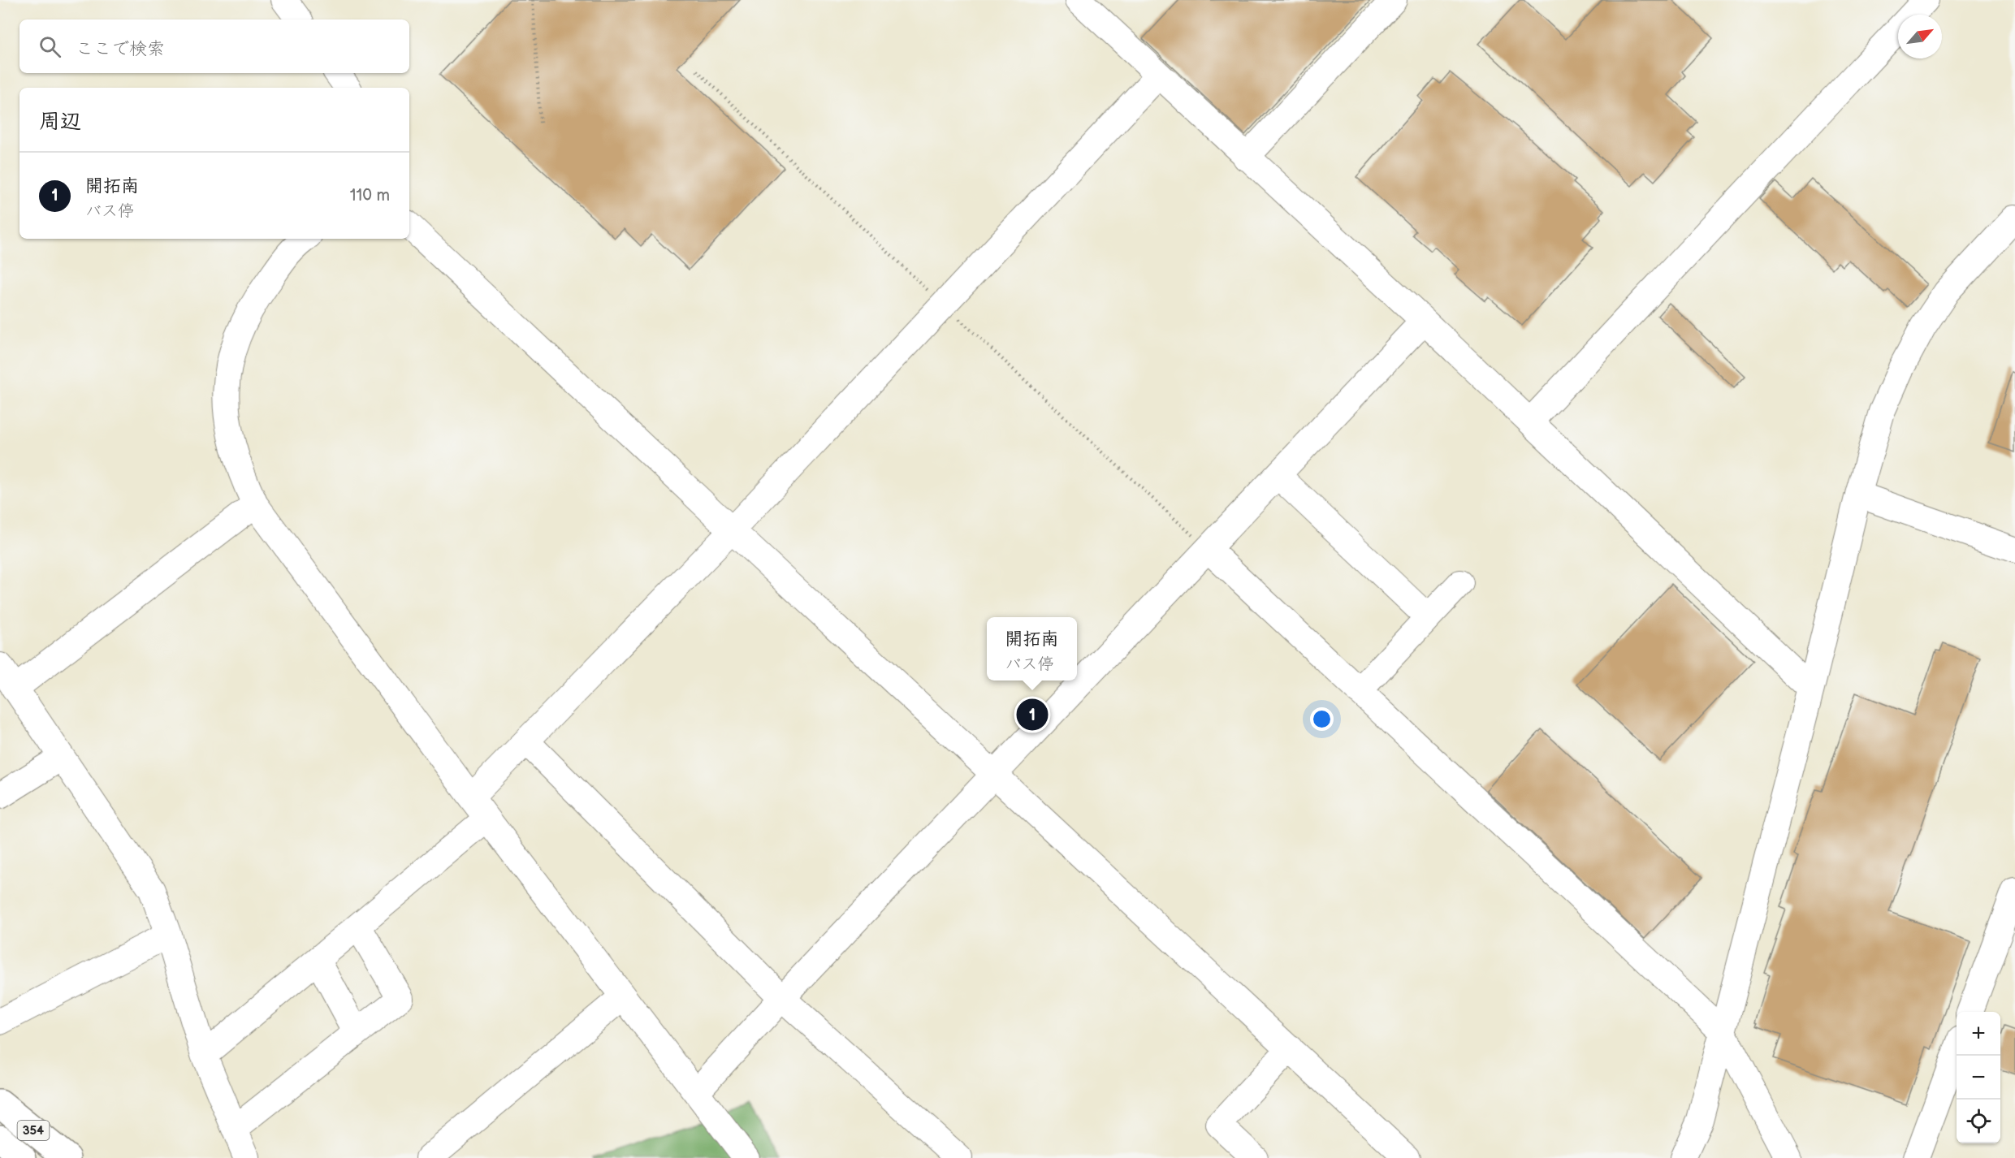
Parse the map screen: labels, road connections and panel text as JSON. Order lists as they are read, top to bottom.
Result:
{
  "streets": {
    "highway": ["354"]
  },
  "north": "top right",
  "page": {
    "search": "ここで検索",
    "heading": "周辺",
    "list": [
      {
        "mark": "1",
        "name": "開拓南",
        "note": "バス停",
        "value": "110 m"
      }
    ],
    "popup": ["開拓南", "バス停"],
    "pins": "1",
    "map_buttons": ["+", "−"]
  }
}
